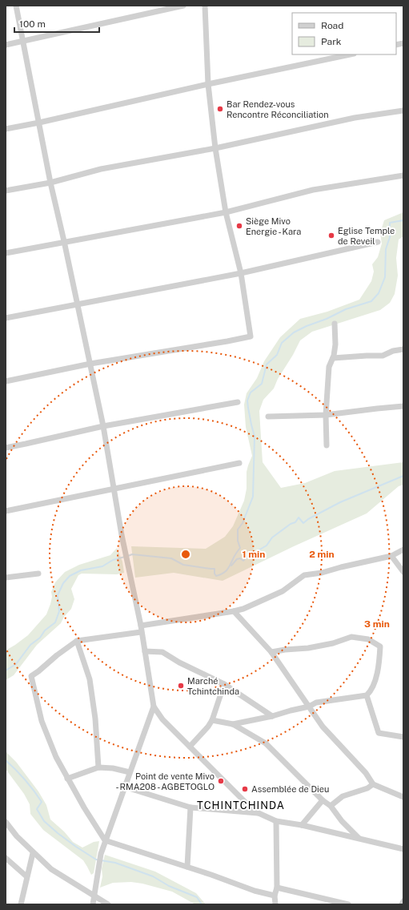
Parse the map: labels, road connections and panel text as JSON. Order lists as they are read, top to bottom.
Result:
{
  "districts": ["TCHINTCHINDA"],
  "places": [
    "Bar Rendez-vous Rencontre Réconciliation",
    "Siège Mivo Energie - Kara",
    "Eglise Temple de Reveil",
    "Marché Tchintchinda",
    "Point de vente Mivo - RMA208 - AGBETOGLO",
    "Assemblée de Dieu"
  ],
  "legend": ["Road", "Park"],
  "scale_bar": "100 m",
  "rings": ["1 min", "2 min", "3 min"]
}
